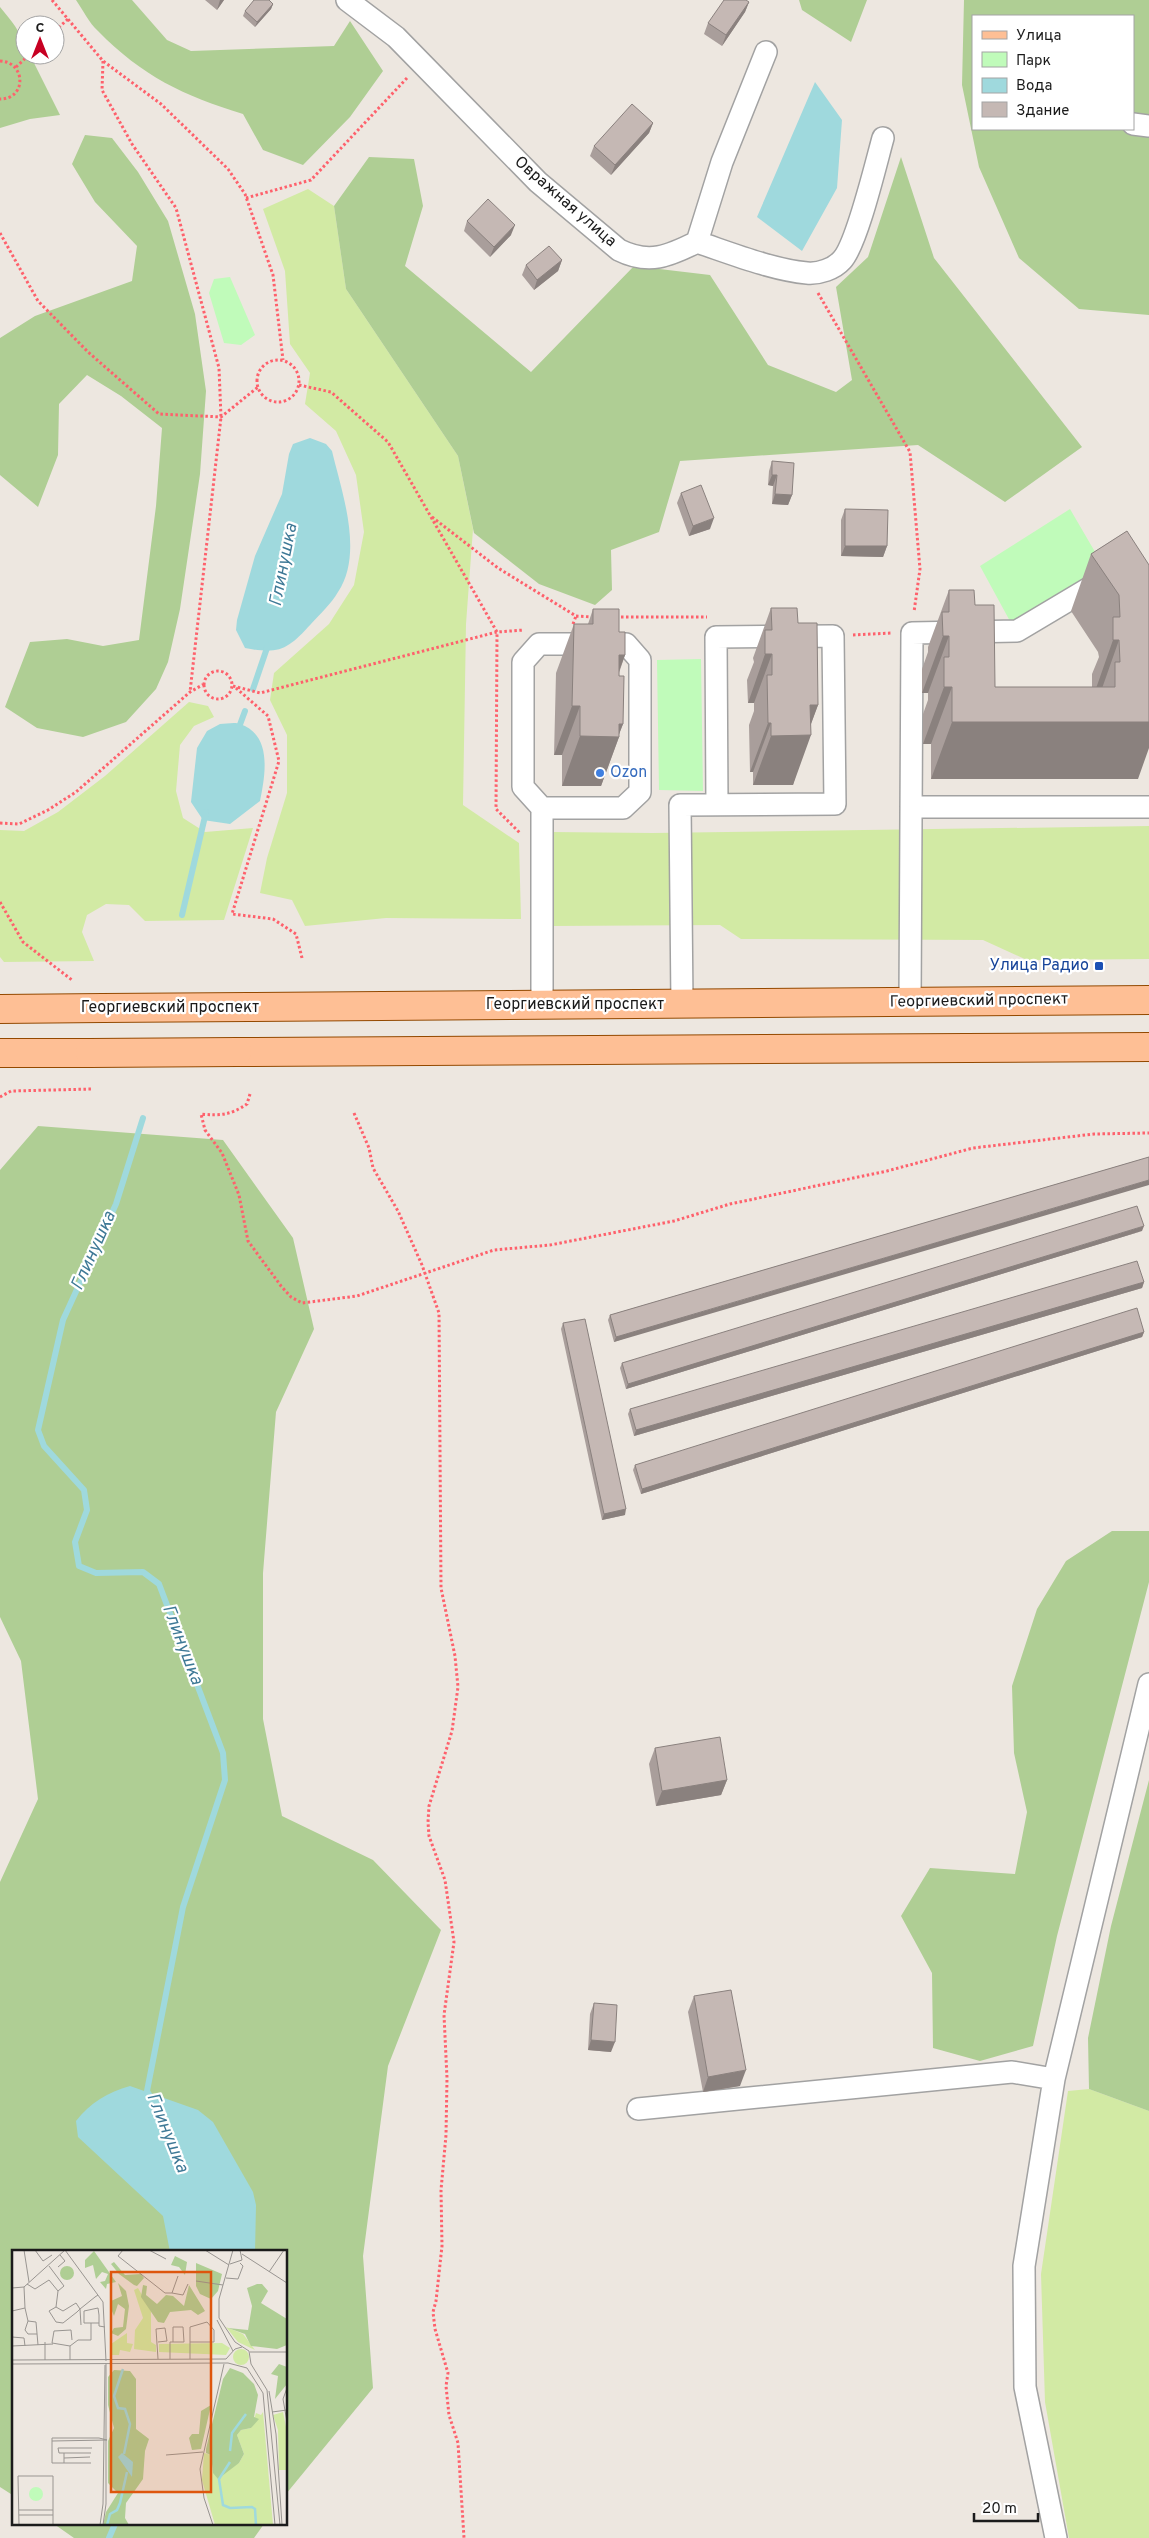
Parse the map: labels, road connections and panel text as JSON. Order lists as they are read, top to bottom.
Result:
{
  "streets": {
    "main road": ["Георгиевский проспект"],
    "street": ["Овражная улица"]
  },
  "water": ["Глинушка"],
  "places": {
    "other": ["Ozon"],
    "transit": ["Улица Радио"]
  },
  "legend": [
    "Улица",
    "Парк",
    "Вода",
    "Здание"
  ],
  "scale_bar": "20 m",
  "north": "top"
}
